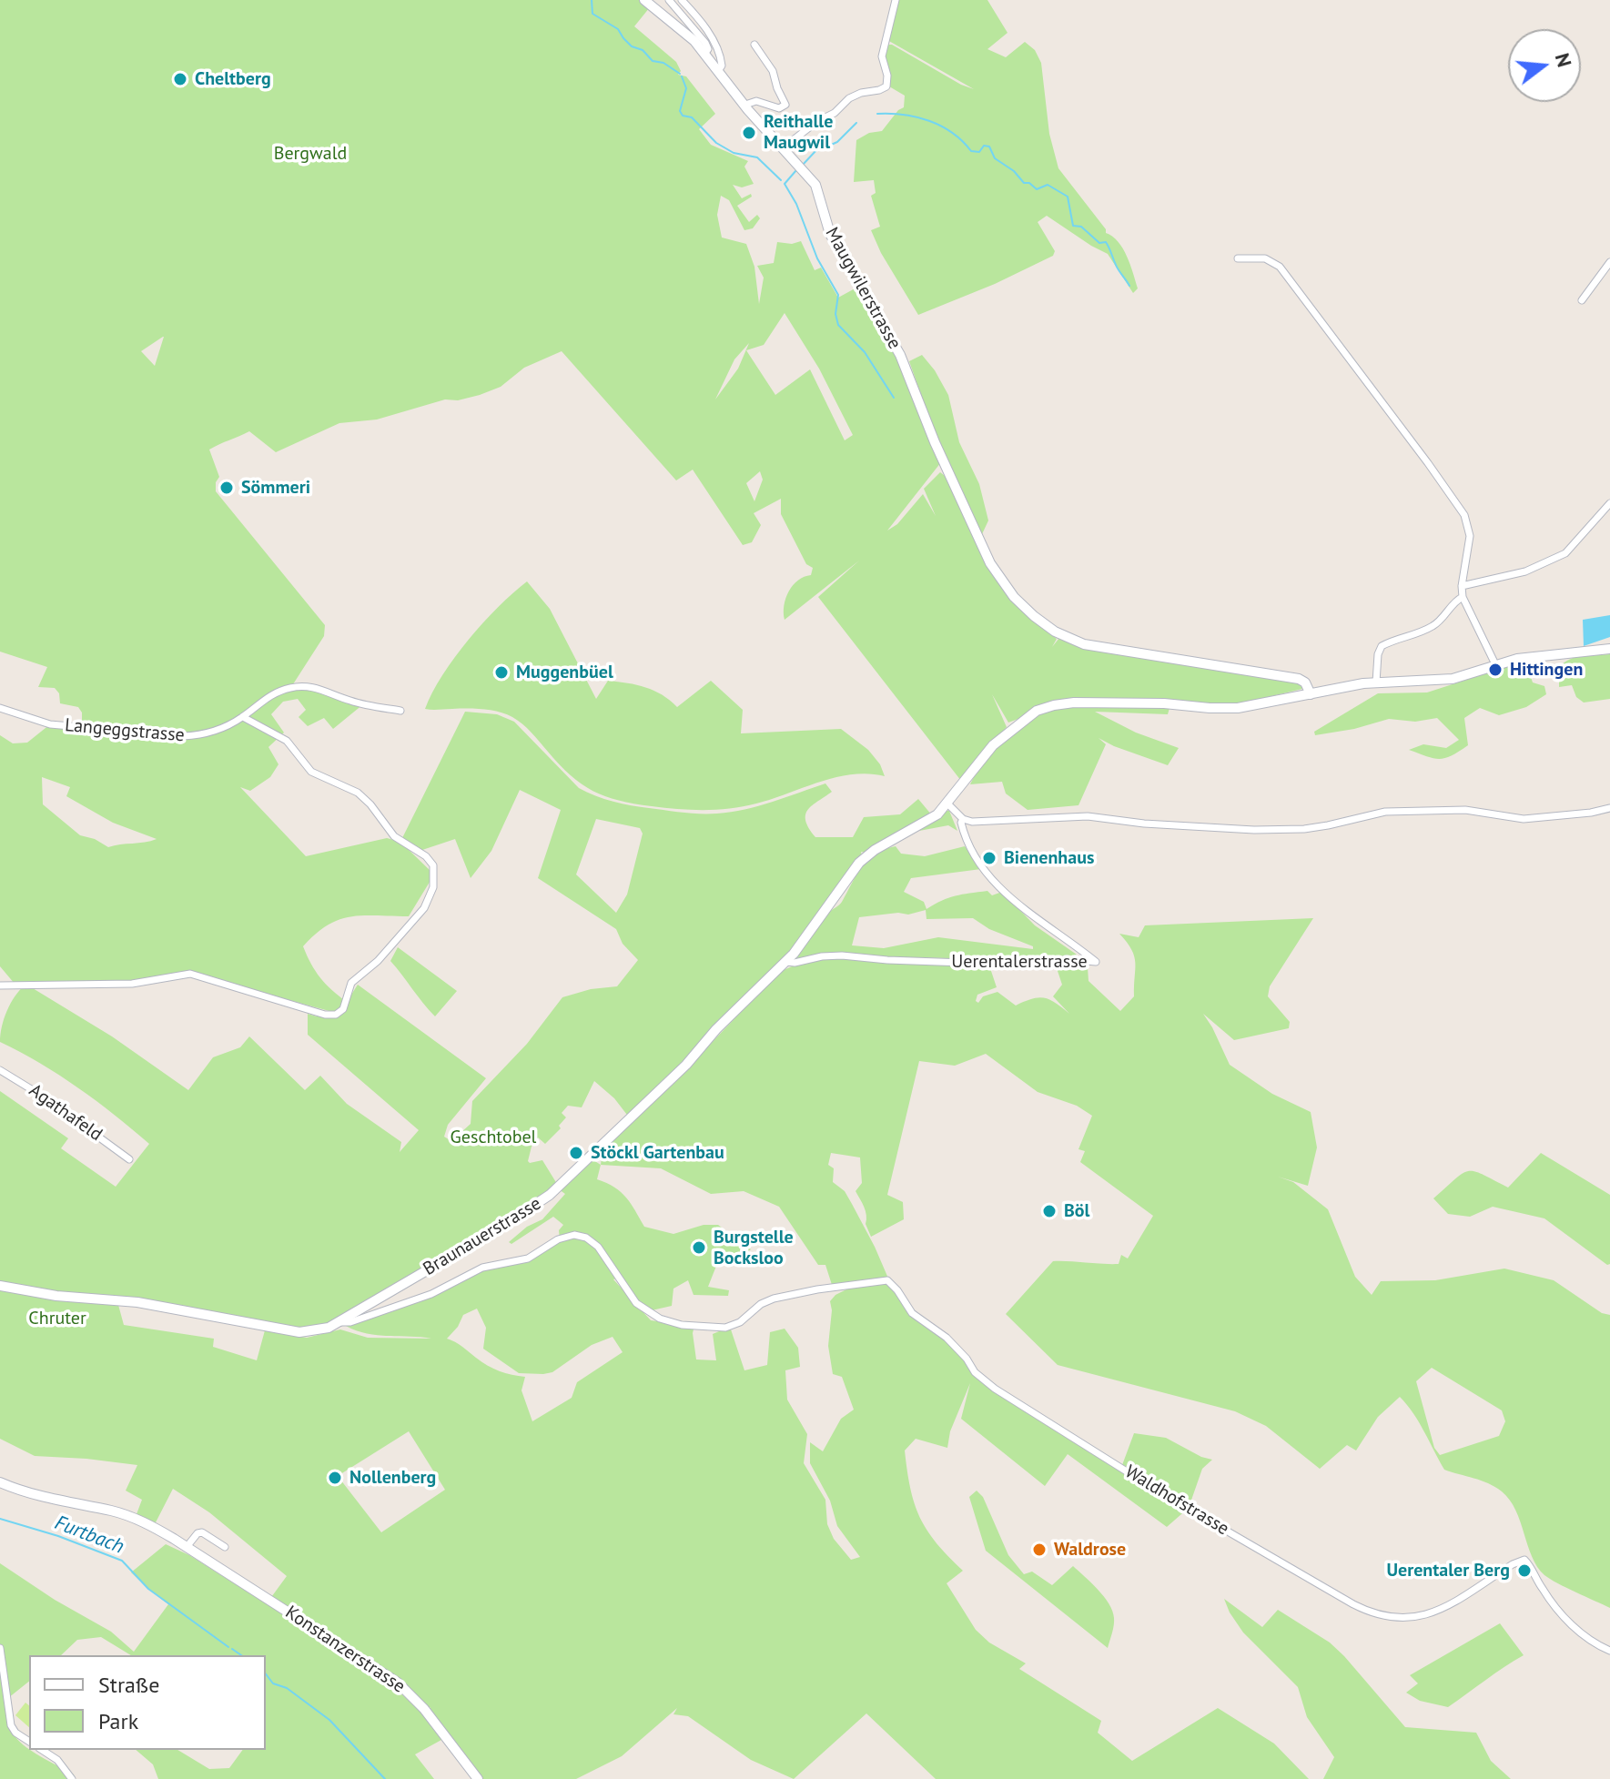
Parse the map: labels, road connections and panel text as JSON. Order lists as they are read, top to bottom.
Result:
{
  "streets": {
    "street": [
      "Maugwilerstrasse",
      "Langeggstrasse",
      "Uerentalerstrasse",
      "Agathafeld",
      "Braunauerstrasse",
      "Waldhofstrasse",
      "Konstanzerstrasse"
    ]
  },
  "crossings": [
    ["Maugwilerstrasse", "Braunauerstrasse"],
    ["Uerentalerstrasse", "Braunauerstrasse"],
    ["Braunauerstrasse", "Waldhofstrasse"]
  ],
  "water": ["Furtbach"],
  "parks": ["Bergwald", "Geschtobel", "Chruter"],
  "places": [
    "Cheltberg",
    "Reithalle Maugwil",
    "Sömmeri",
    "Hittingen",
    "Muggenbüel",
    "Bienenhaus",
    "Stöckl Gartenbau",
    "Böl",
    "Burgstelle Bocksloo",
    "Nollenberg",
    "Waldrose",
    "Uerentaler Berg"
  ],
  "legend": ["Straße", "Park"],
  "north": "right"
}
